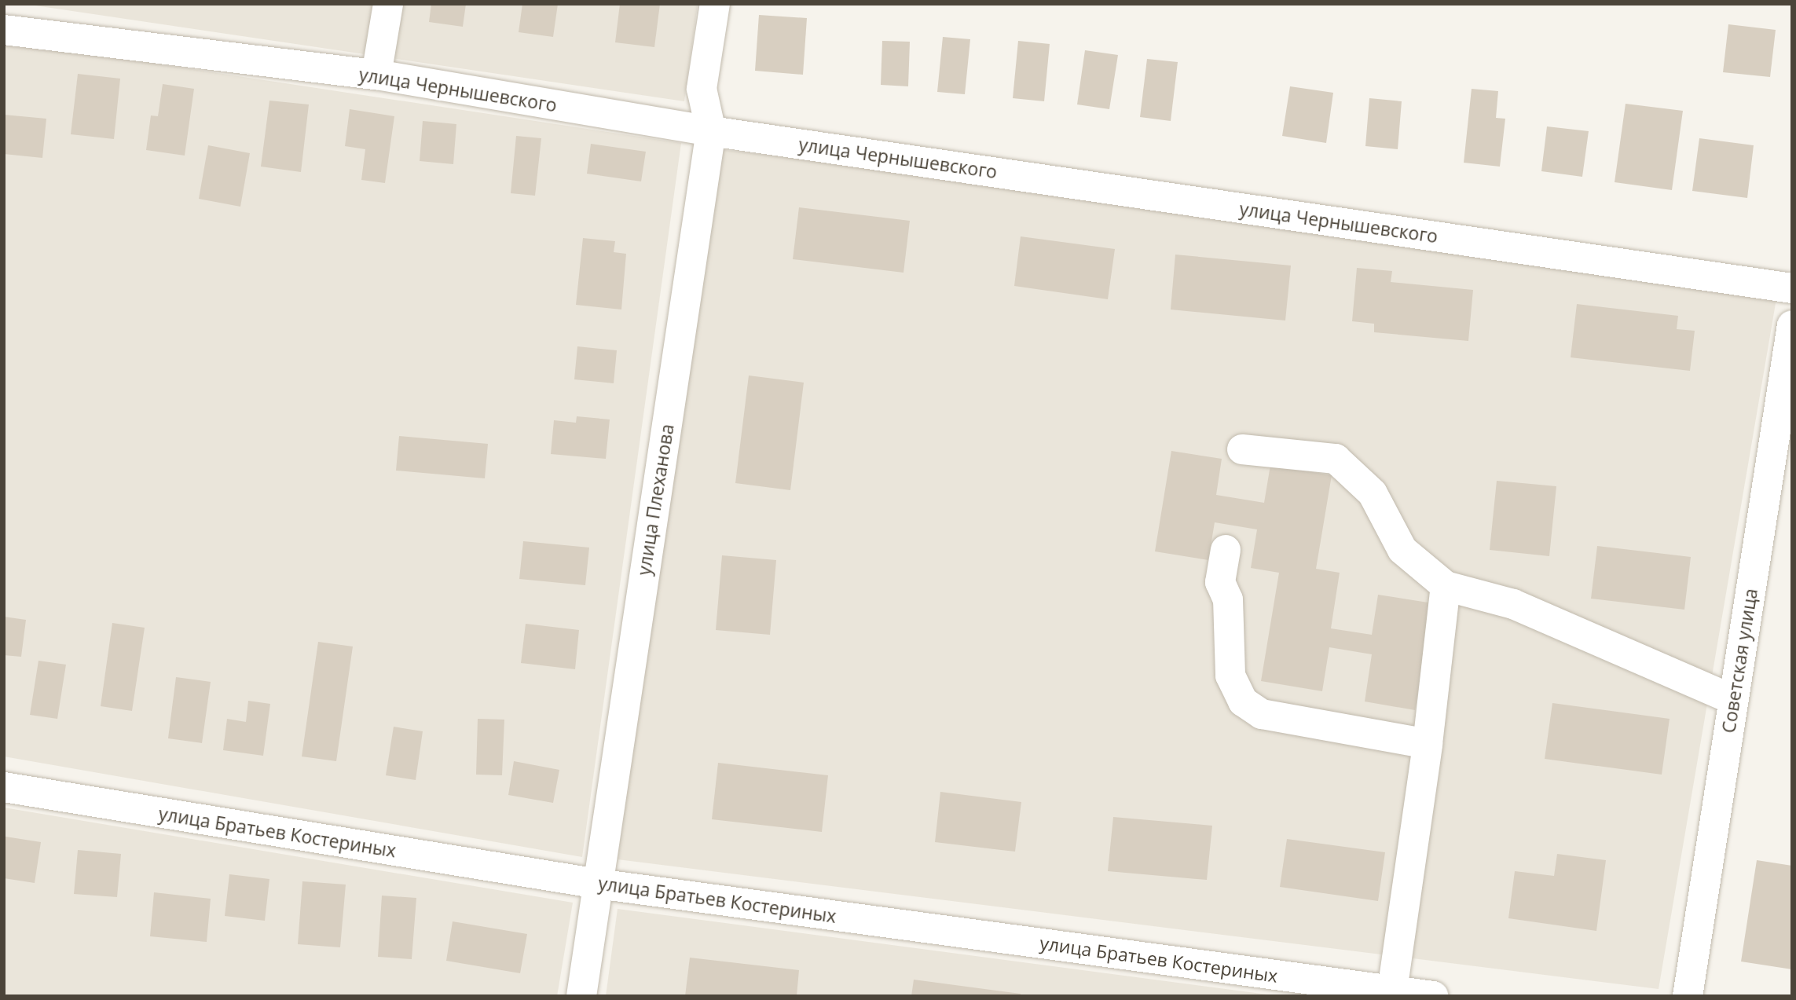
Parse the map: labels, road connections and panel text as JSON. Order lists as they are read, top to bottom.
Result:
{
  "streets": {
    "street": [
      "улица Чернышевского",
      "улица Плеханова",
      "Советская улица",
      "улица Братьев Костериных"
    ]
  },
  "crossings": [
    ["улица Чернышевского", "улица Плеханова"],
    ["улица Плеханова", "улица Братьев Костериных"]
  ]
}
